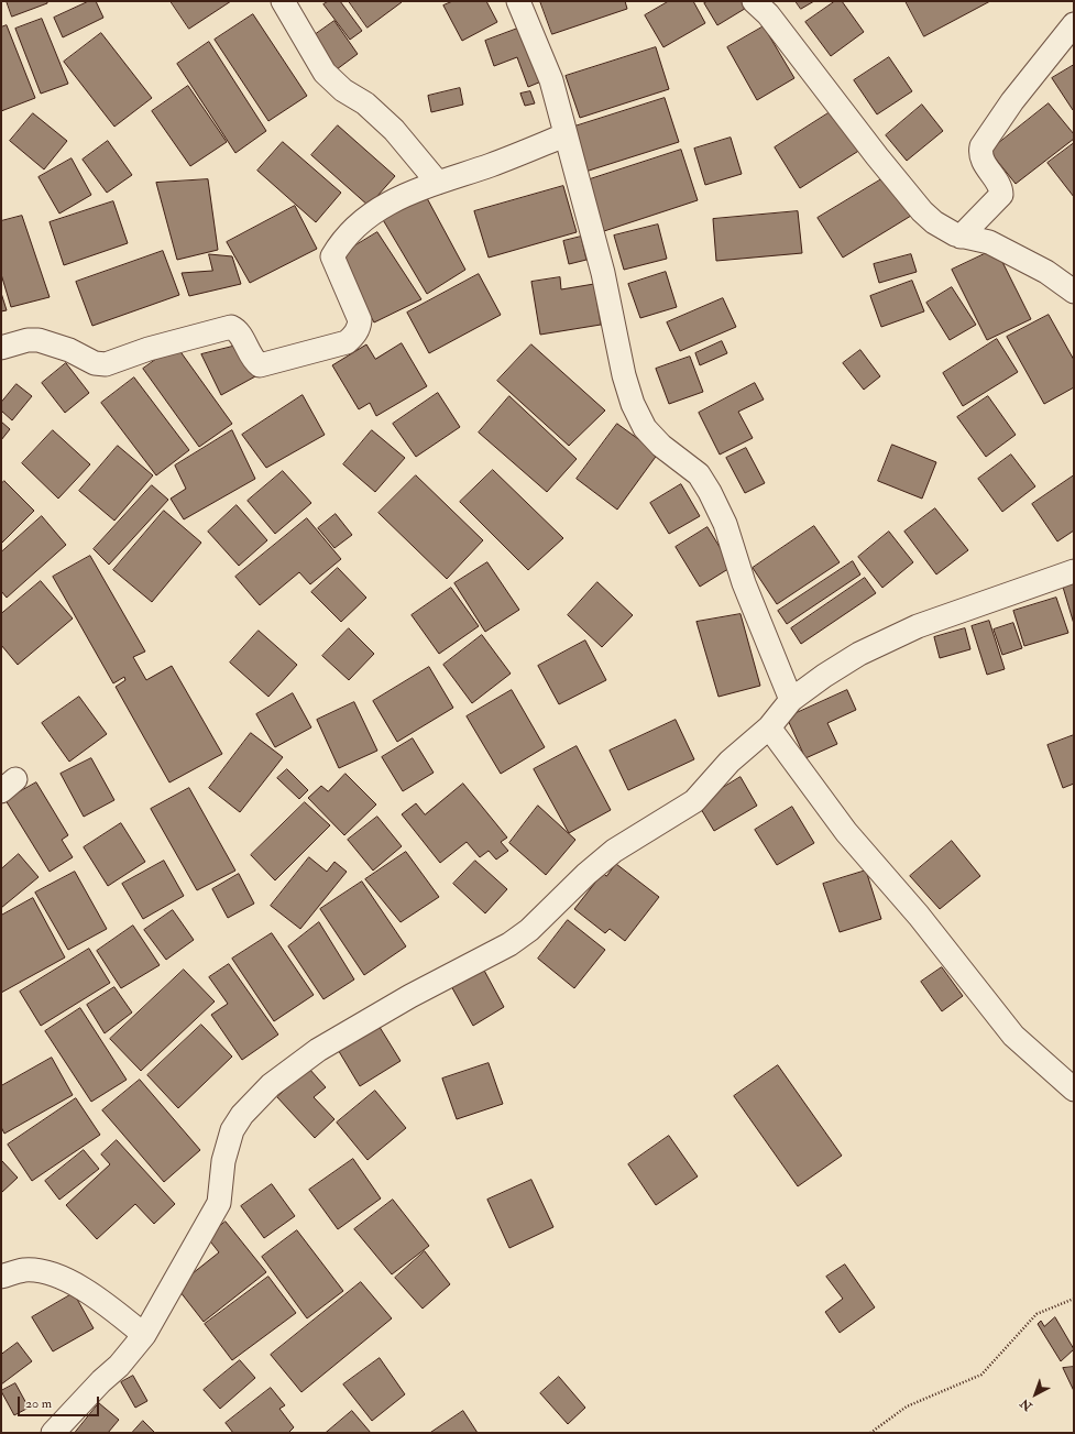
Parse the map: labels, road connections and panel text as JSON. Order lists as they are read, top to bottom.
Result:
{
  "scale_bar": "20 m",
  "north": "bottom left"
}
